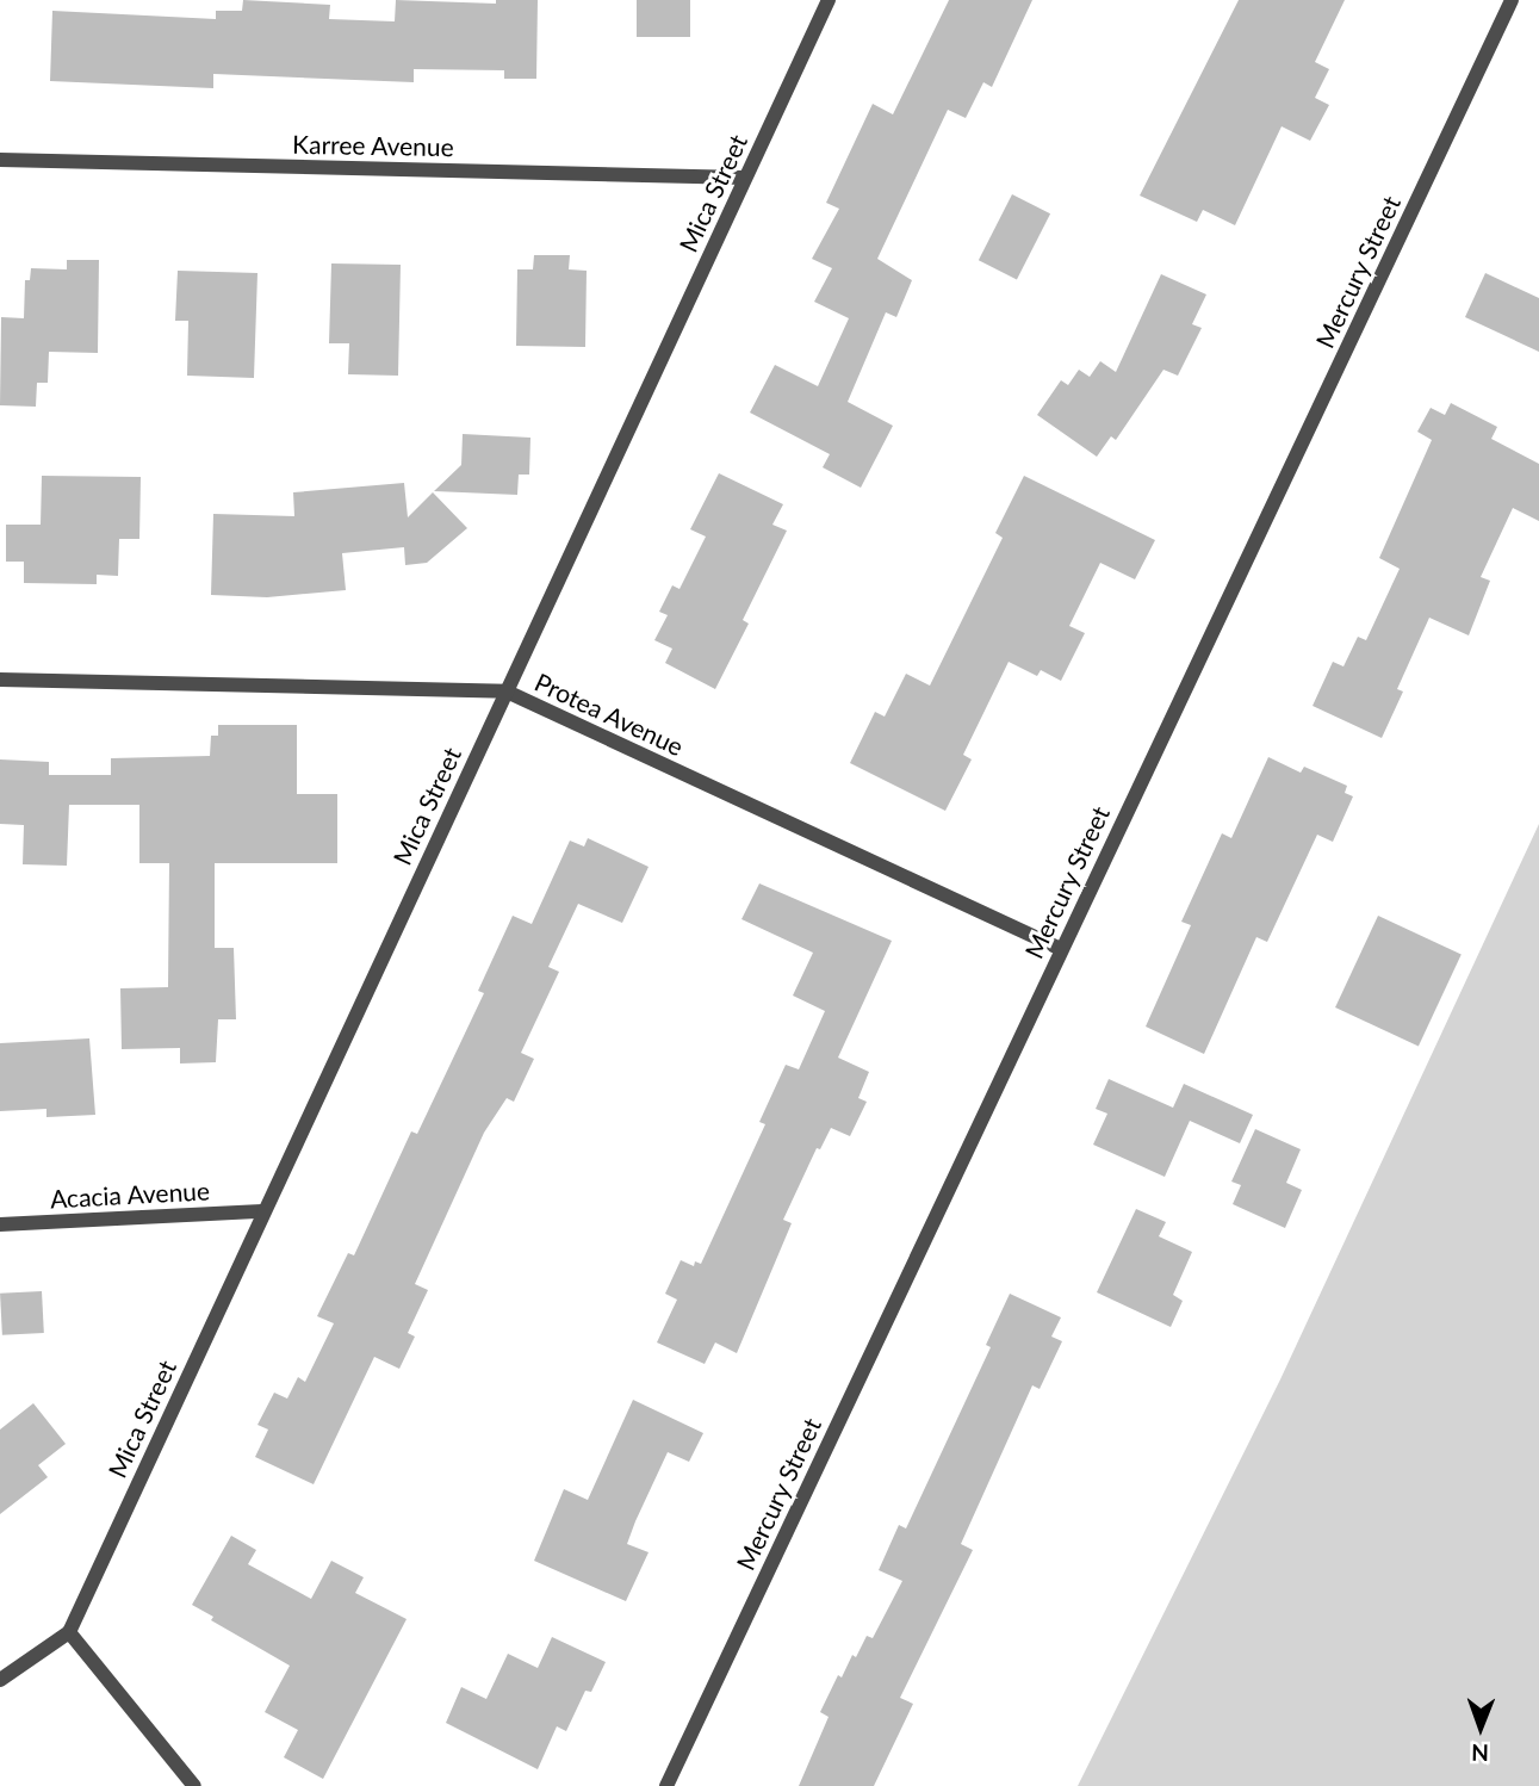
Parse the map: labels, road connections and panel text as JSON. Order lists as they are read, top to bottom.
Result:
{
  "streets": {
    "street": [
      "Karree Avenue",
      "Mica Street",
      "Mercury Street",
      "Protea Avenue",
      "Acacia Avenue"
    ]
  },
  "crossings": [
    ["Karree Avenue", "Mica Street"],
    ["Mica Street", "Protea Avenue"],
    ["Mica Street", "Acacia Avenue"],
    ["Mercury Street", "Protea Avenue"]
  ],
  "north": "bottom"
}
